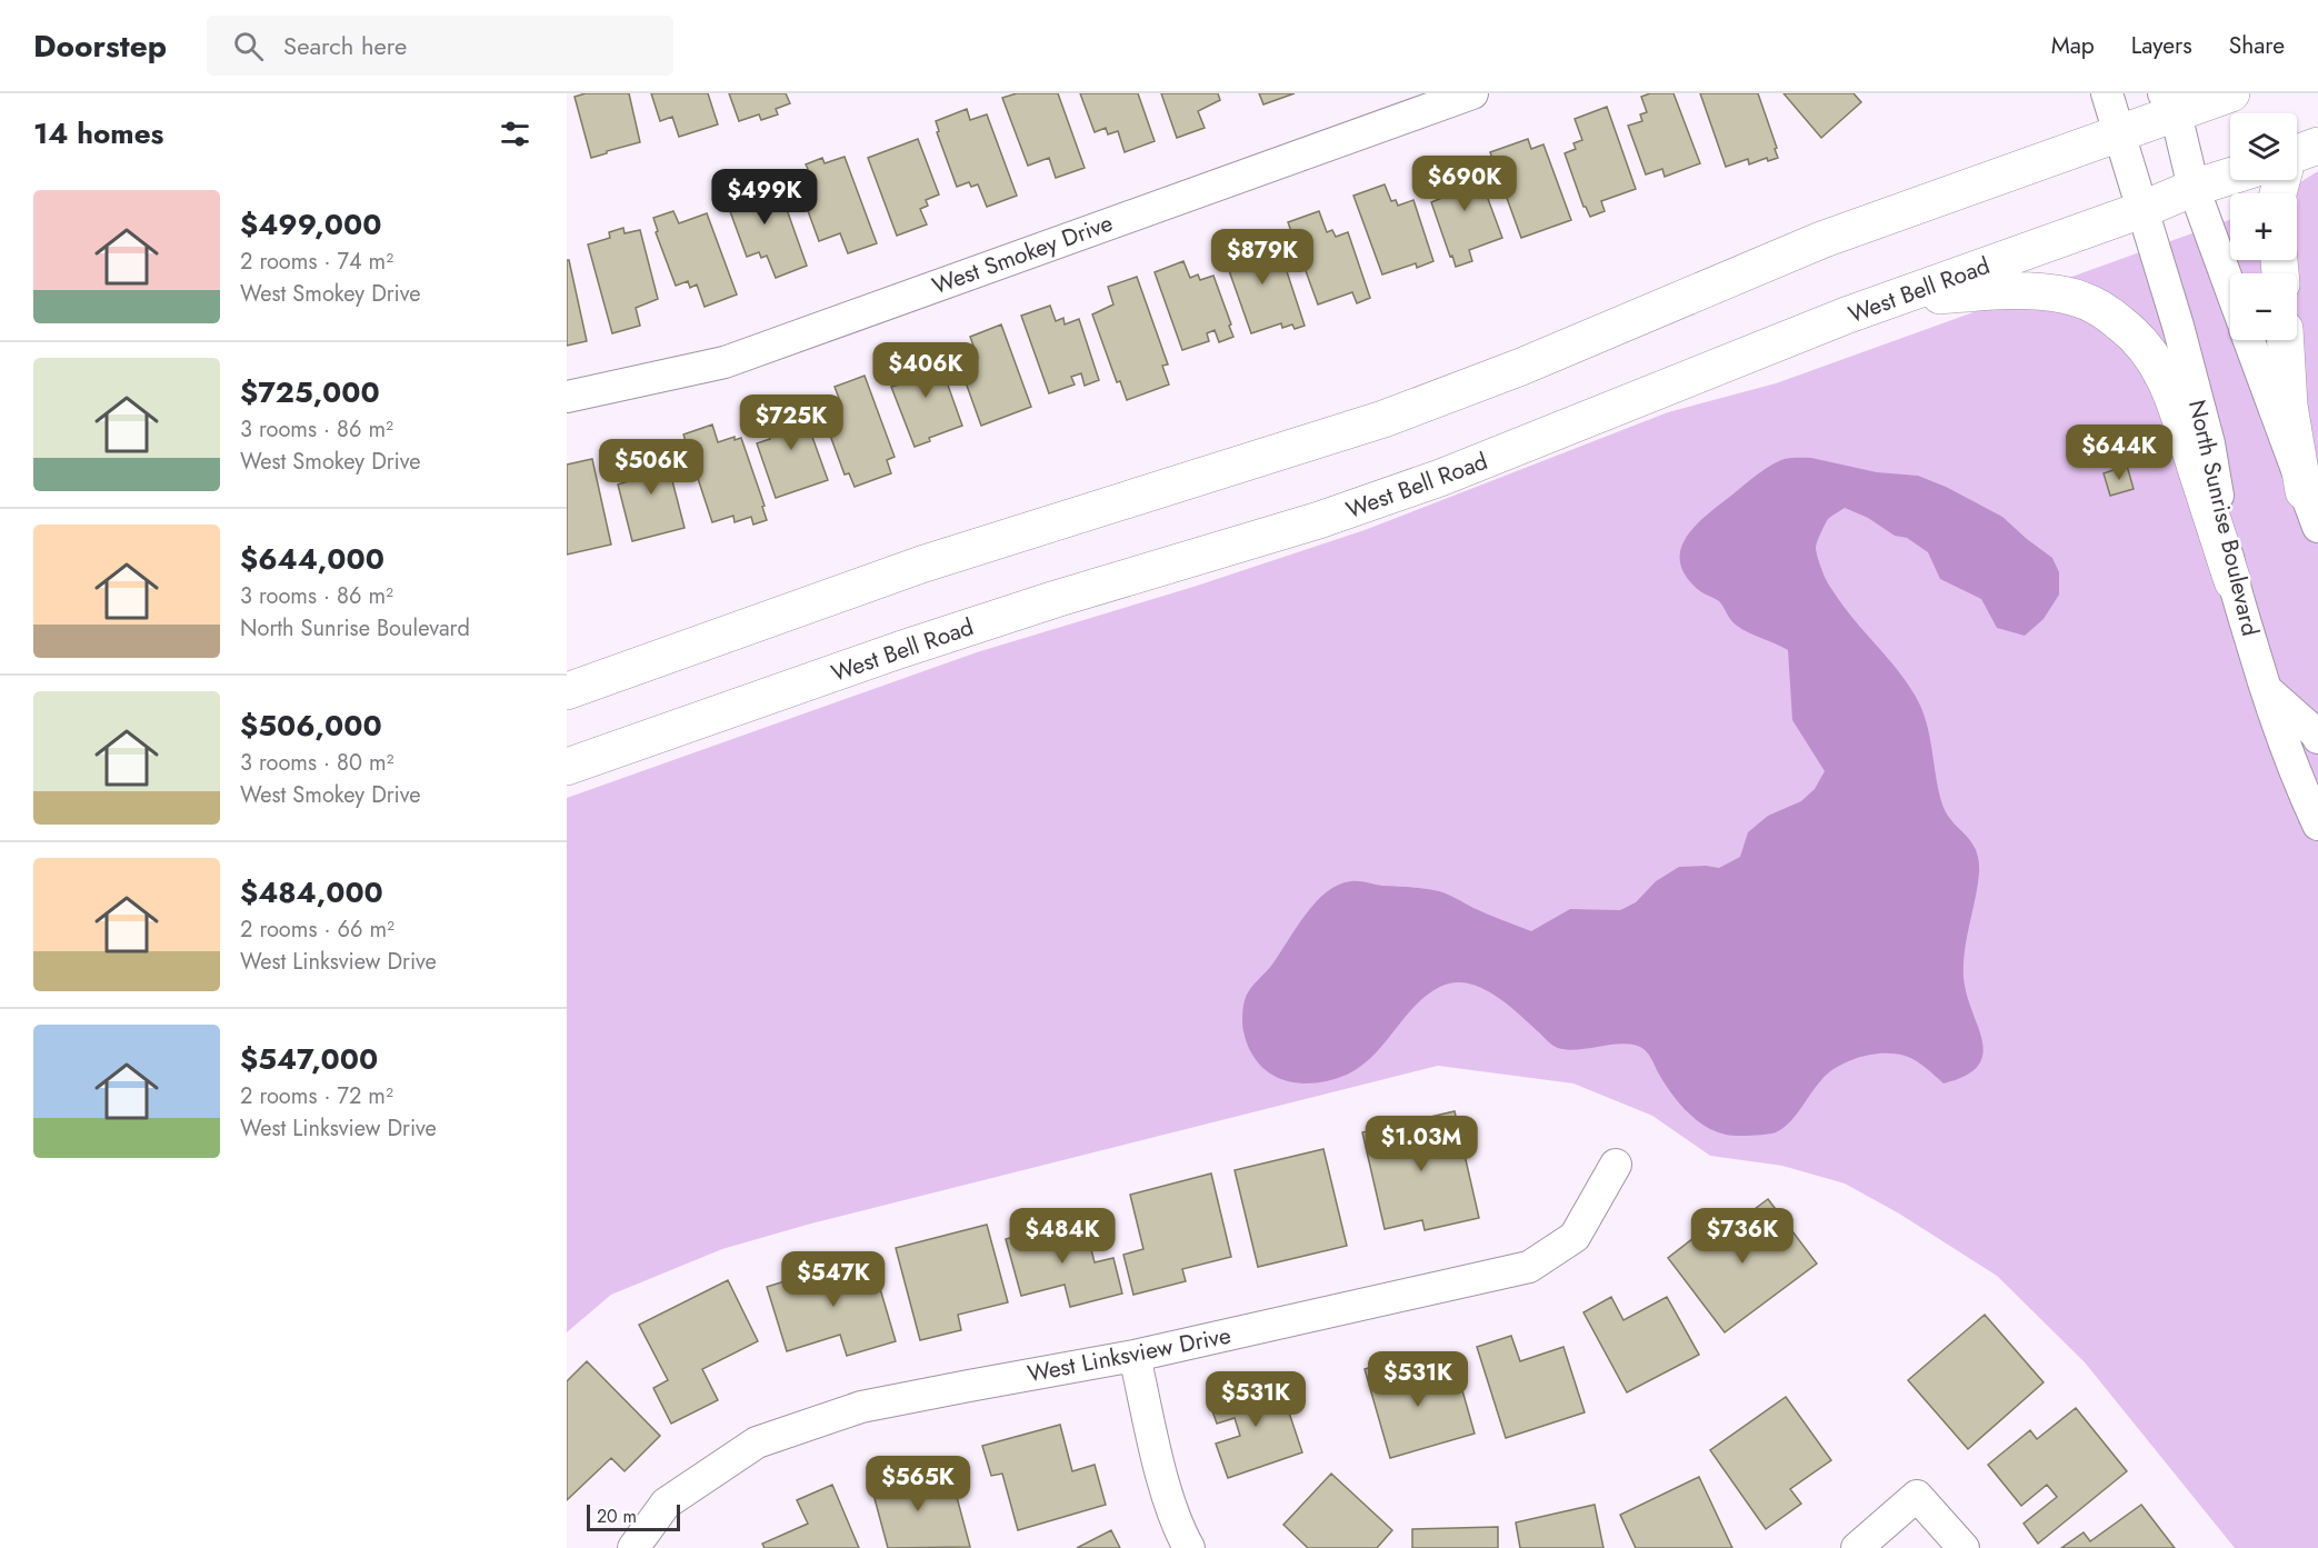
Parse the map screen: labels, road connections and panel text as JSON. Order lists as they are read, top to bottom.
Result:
{
  "streets": {
    "main road": ["West Bell Road"],
    "street": ["West Smokey Drive", "North Sunrise Boulevard", "West Linksview Drive"]
  },
  "crossings": [
    ["West Bell Road", "North Sunrise Boulevard"]
  ],
  "scale_bar": "20 m",
  "page": {
    "header": "Doorstep",
    "search": "Search here",
    "nav": ["Map", "Layers", "Share"],
    "heading": "14 homes",
    "map_buttons": ["+", "−"],
    "price": [
      "$690K",
      "$499K",
      "$879K",
      "$406K",
      "$725K",
      "$644K",
      "$506K",
      "$1.03M",
      "$484K",
      "$736K",
      "$547K",
      "$531K",
      "$531K",
      "$565K"
    ],
    "list": [
      {
        "name": "$499,000",
        "note": "2 rooms · 74 m² · West Smokey Drive"
      },
      {
        "name": "$725,000",
        "note": "3 rooms · 86 m² · West Smokey Drive"
      },
      {
        "name": "$644,000",
        "note": "3 rooms · 86 m² · North Sunrise Boulevard"
      },
      {
        "name": "$506,000",
        "note": "3 rooms · 80 m² · West Smokey Drive"
      },
      {
        "name": "$484,000",
        "note": "2 rooms · 66 m² · West Linksview Drive"
      },
      {
        "name": "$547,000",
        "note": "2 rooms · 72 m² · West Linksview Drive"
      }
    ],
    "scale": "20 m"
  }
}
